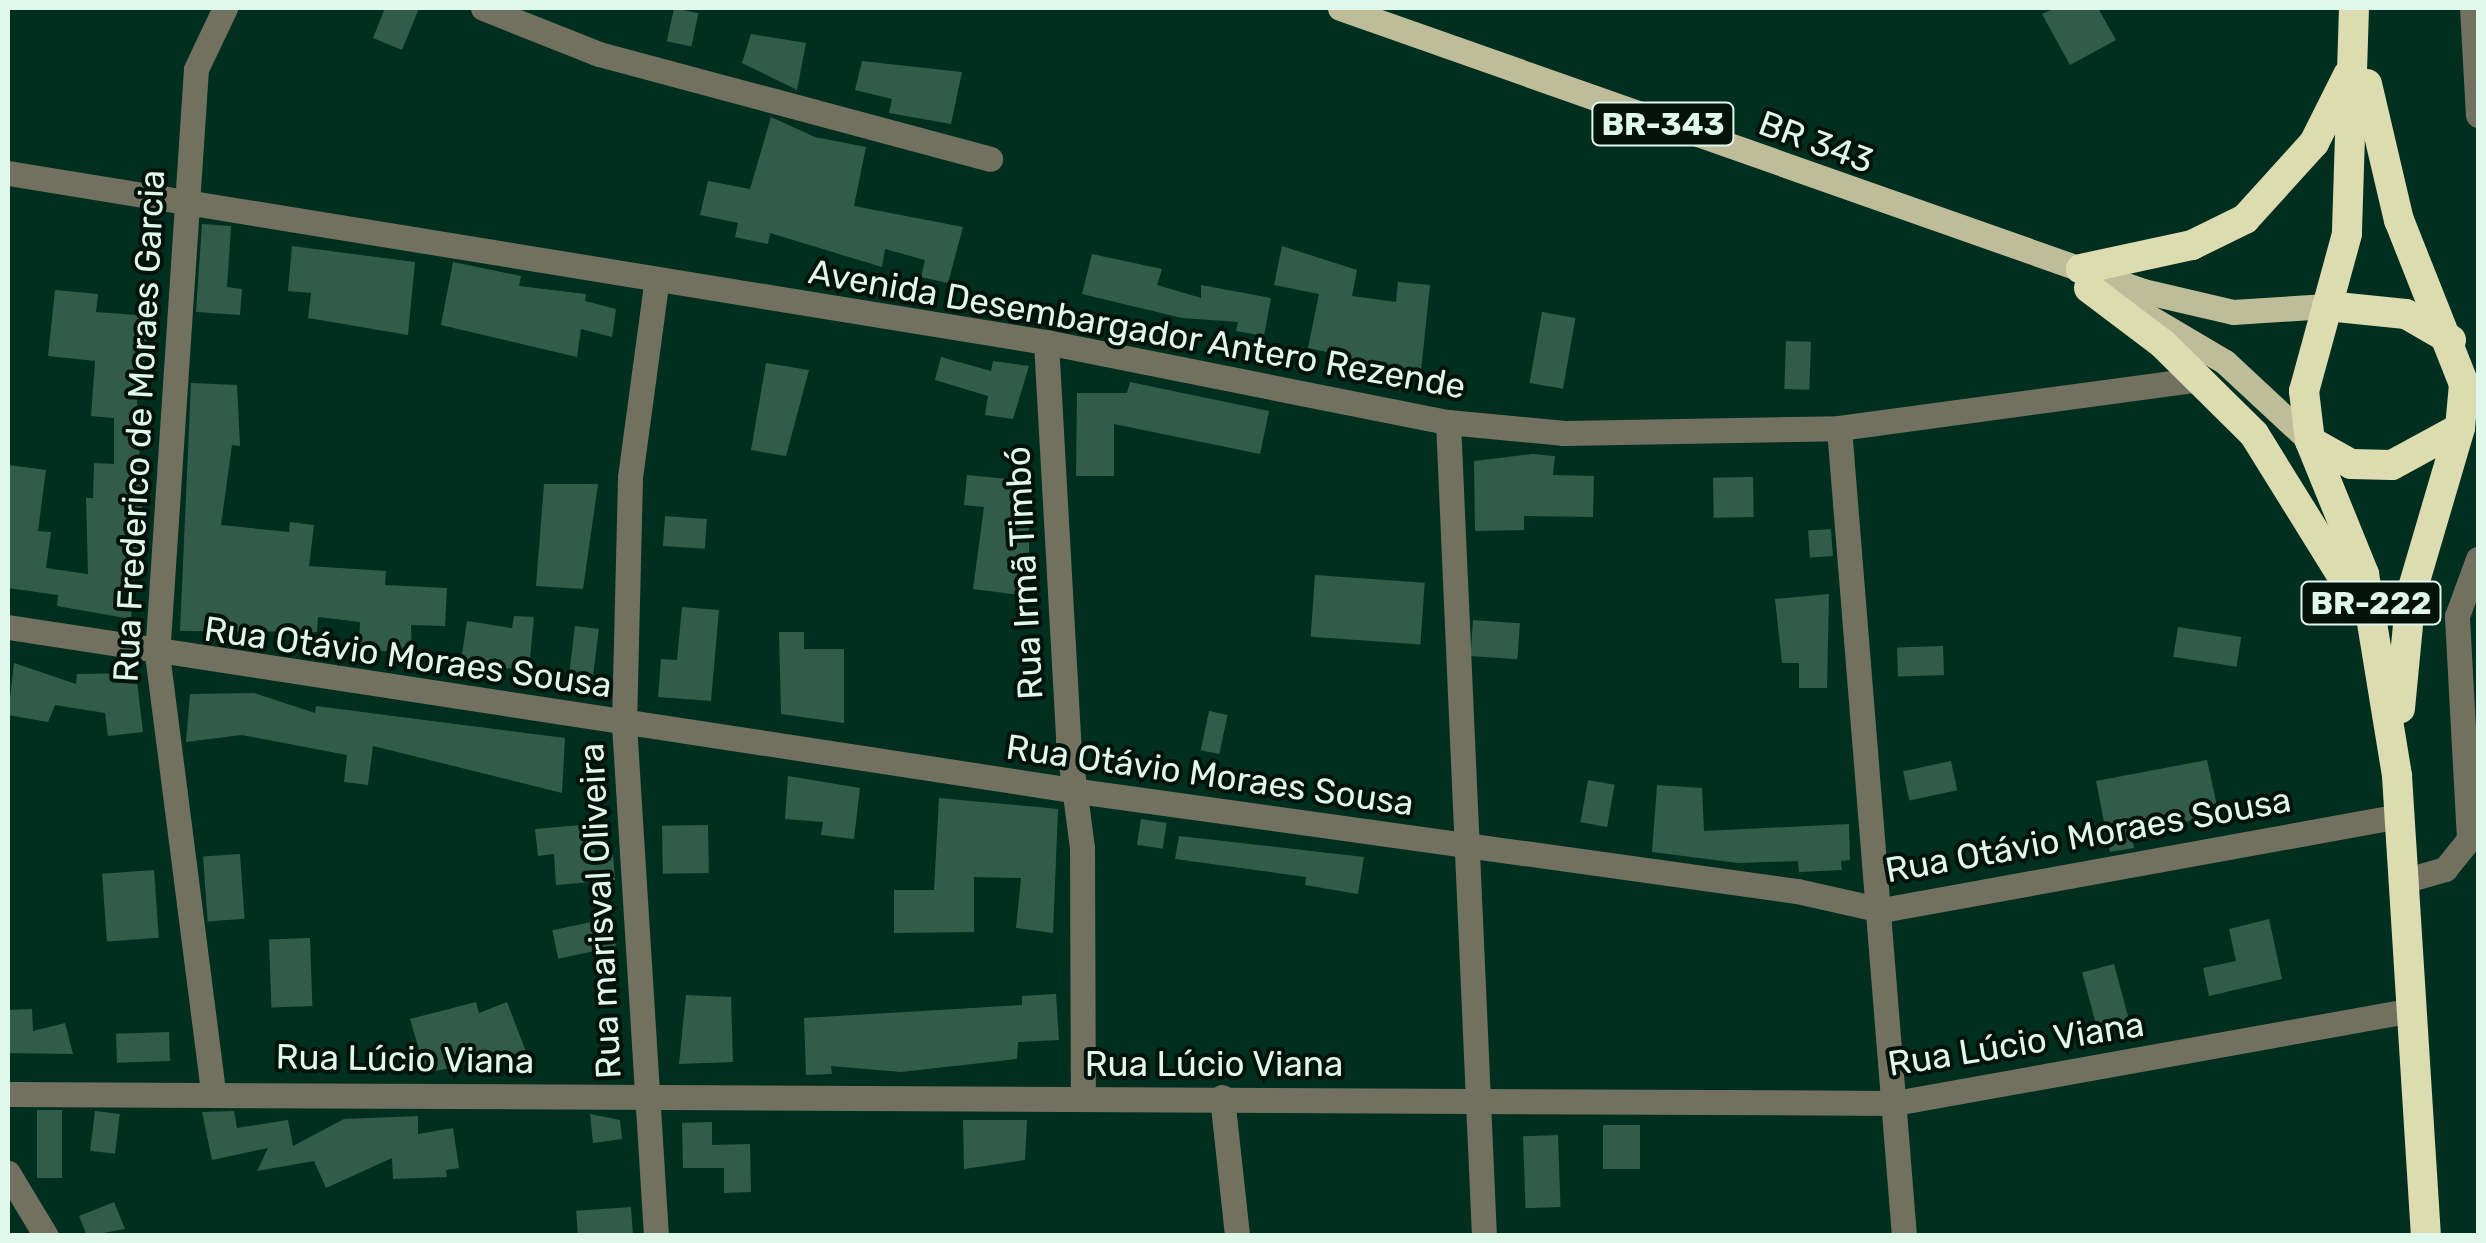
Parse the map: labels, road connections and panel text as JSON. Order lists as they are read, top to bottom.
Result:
{
  "streets": {
    "highway": ["BR-343", "BR-222"],
    "main road": ["BR 343"],
    "street": [
      "Avenida Desembargador Antero Rezende",
      "Rua Frederico de Moraes Garcia",
      "Rua Irmã Timbó",
      "Rua Otávio Moraes Sousa",
      "Rua marisval Oliveira",
      "Rua Lúcio Viana"
    ]
  },
  "crossings": [
    ["BR-343", "BR 343"],
    ["BR-343", "BR-222"],
    ["Avenida Desembargador Antero Rezende", "Rua Frederico de Moraes Garcia"],
    ["Avenida Desembargador Antero Rezende", "Rua Irmã Timbó"],
    ["Avenida Desembargador Antero Rezende", "Rua marisval Oliveira"],
    ["Rua Frederico de Moraes Garcia", "Rua Otávio Moraes Sousa"],
    ["Rua Frederico de Moraes Garcia", "Rua Lúcio Viana"],
    ["Rua Irmã Timbó", "Rua Otávio Moraes Sousa"],
    ["Rua Irmã Timbó", "Rua Lúcio Viana"],
    ["BR-222", "Rua Otávio Moraes Sousa"],
    ["BR-222", "Rua Lúcio Viana"],
    ["Rua Otávio Moraes Sousa", "Rua marisval Oliveira"],
    ["Rua marisval Oliveira", "Rua Lúcio Viana"]
  ]
}
